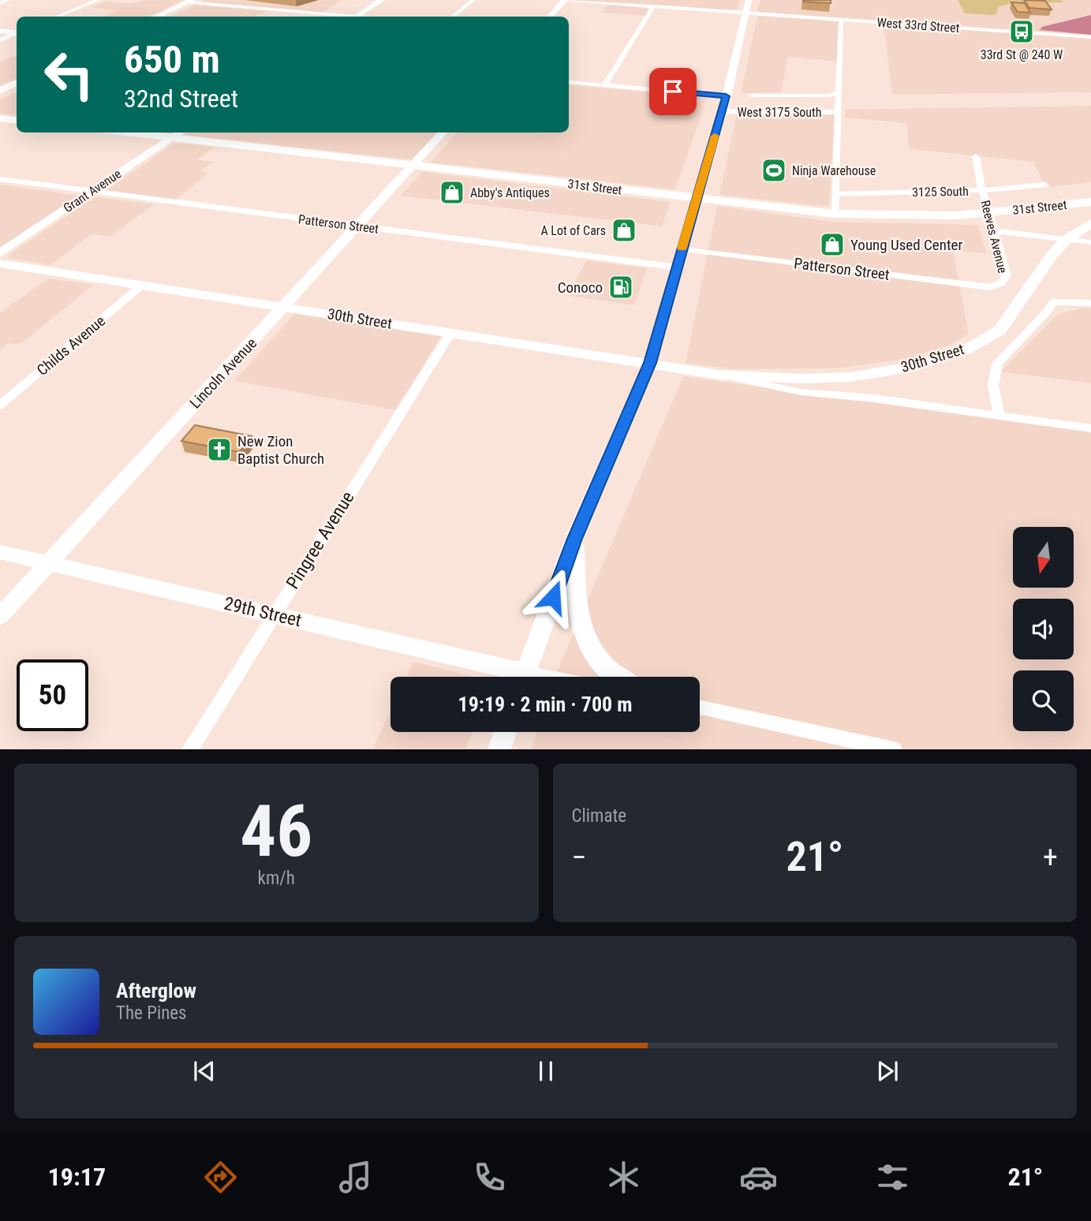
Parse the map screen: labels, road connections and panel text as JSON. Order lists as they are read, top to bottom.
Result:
{
  "streets": {
    "main road": ["31st Street", "30th Street"],
    "street": [
      "West 33rd Street",
      "West 3175 South",
      "Grant Avenue",
      "3125 South",
      "Patterson Street",
      "Reeves Avenue",
      "Childs Avenue",
      "Lincoln Avenue",
      "Pingree Avenue",
      "29th Street"
    ]
  },
  "crossings": [
    ["31st Street", "Grant Avenue"],
    ["31st Street", "Reeves Avenue"],
    ["31st Street", "Lincoln Avenue"],
    ["Grant Avenue", "Patterson Street"],
    ["3125 South", "Reeves Avenue"],
    ["Patterson Street", "Reeves Avenue"],
    ["Patterson Street", "Lincoln Avenue"],
    ["30th Street", "Childs Avenue"],
    ["30th Street", "Lincoln Avenue"],
    ["30th Street", "Pingree Avenue"],
    ["Lincoln Avenue", "29th Street"],
    ["Pingree Avenue", "29th Street"]
  ],
  "places": {
    "bus stop": ["33rd St @ 240 W"],
    "sports": ["Ninja Warehouse"],
    "shop": ["Abby's Antiques", "A Lot of Cars", "Young Used Center"],
    "fuel station": ["Conoco"],
    "church": ["New Zion Baptist Church"]
  },
  "north": "bottom",
  "page": {
    "turn": ["650 m", "32nd Street"],
    "limit": "50",
    "trip": "19:19 · 2 min · 700 m",
    "tile": [
      ["46", "km/h"],
      "Climate"
    ],
    "heat": ["−", "21°", "+"],
    "song": ["Afterglow", "The Pines"],
    "tabs": ["19:17", "21°"]
  }
}
